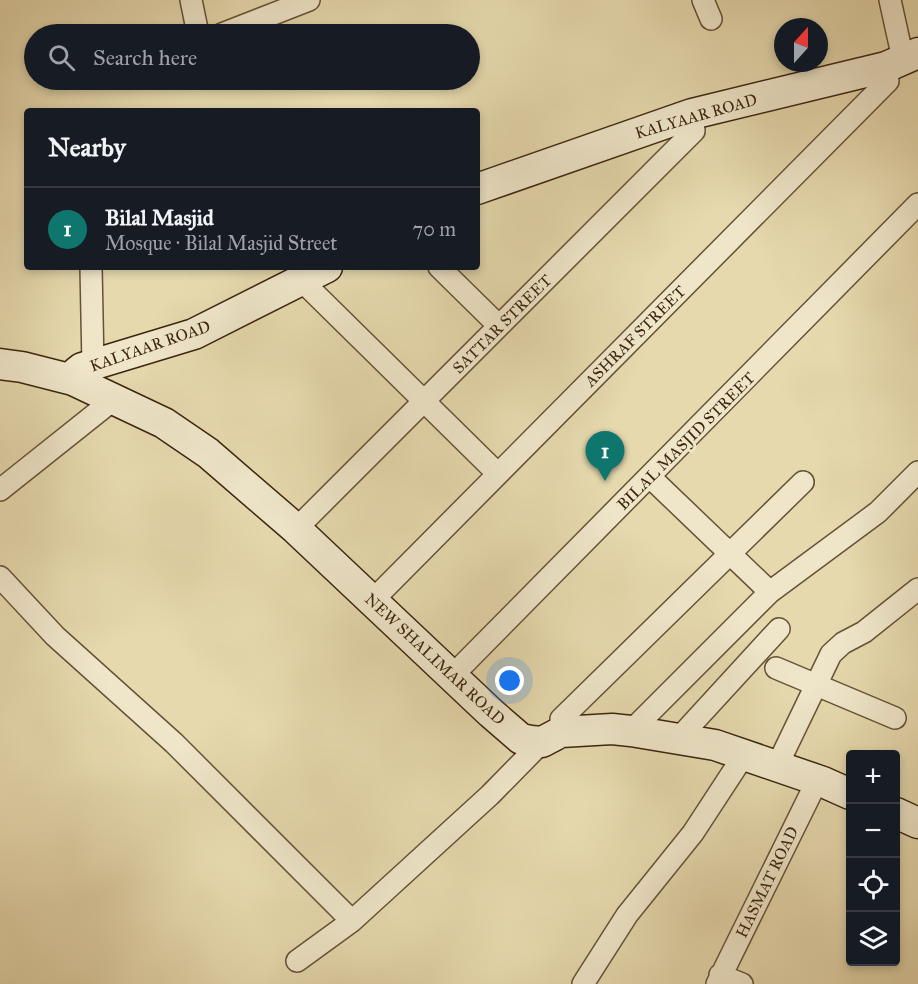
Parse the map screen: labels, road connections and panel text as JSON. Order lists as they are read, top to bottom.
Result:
{
  "streets": {
    "street": [
      "KALYAAR ROAD",
      "SATTAR STREET",
      "ASHRAF STREET",
      "BILAL MASJID STREET",
      "NEW SHALIMAR ROAD",
      "HASMAT ROAD"
    ]
  },
  "crossings": [
    ["KALYAAR ROAD", "SATTAR STREET"],
    ["KALYAAR ROAD", "ASHRAF STREET"],
    ["KALYAAR ROAD", "NEW SHALIMAR ROAD"],
    ["SATTAR STREET", "NEW SHALIMAR ROAD"],
    ["ASHRAF STREET", "NEW SHALIMAR ROAD"],
    ["BILAL MASJID STREET", "NEW SHALIMAR ROAD"],
    ["NEW SHALIMAR ROAD", "HASMAT ROAD"]
  ],
  "north": "top",
  "page": {
    "search": "Search here",
    "heading": "Nearby",
    "list": [
      {
        "mark": "1",
        "name": "Bilal Masjid",
        "note": "Mosque · Bilal Masjid Street",
        "value": "70 m"
      }
    ],
    "pins": "1",
    "map_buttons": ["+", "−"]
  }
}
